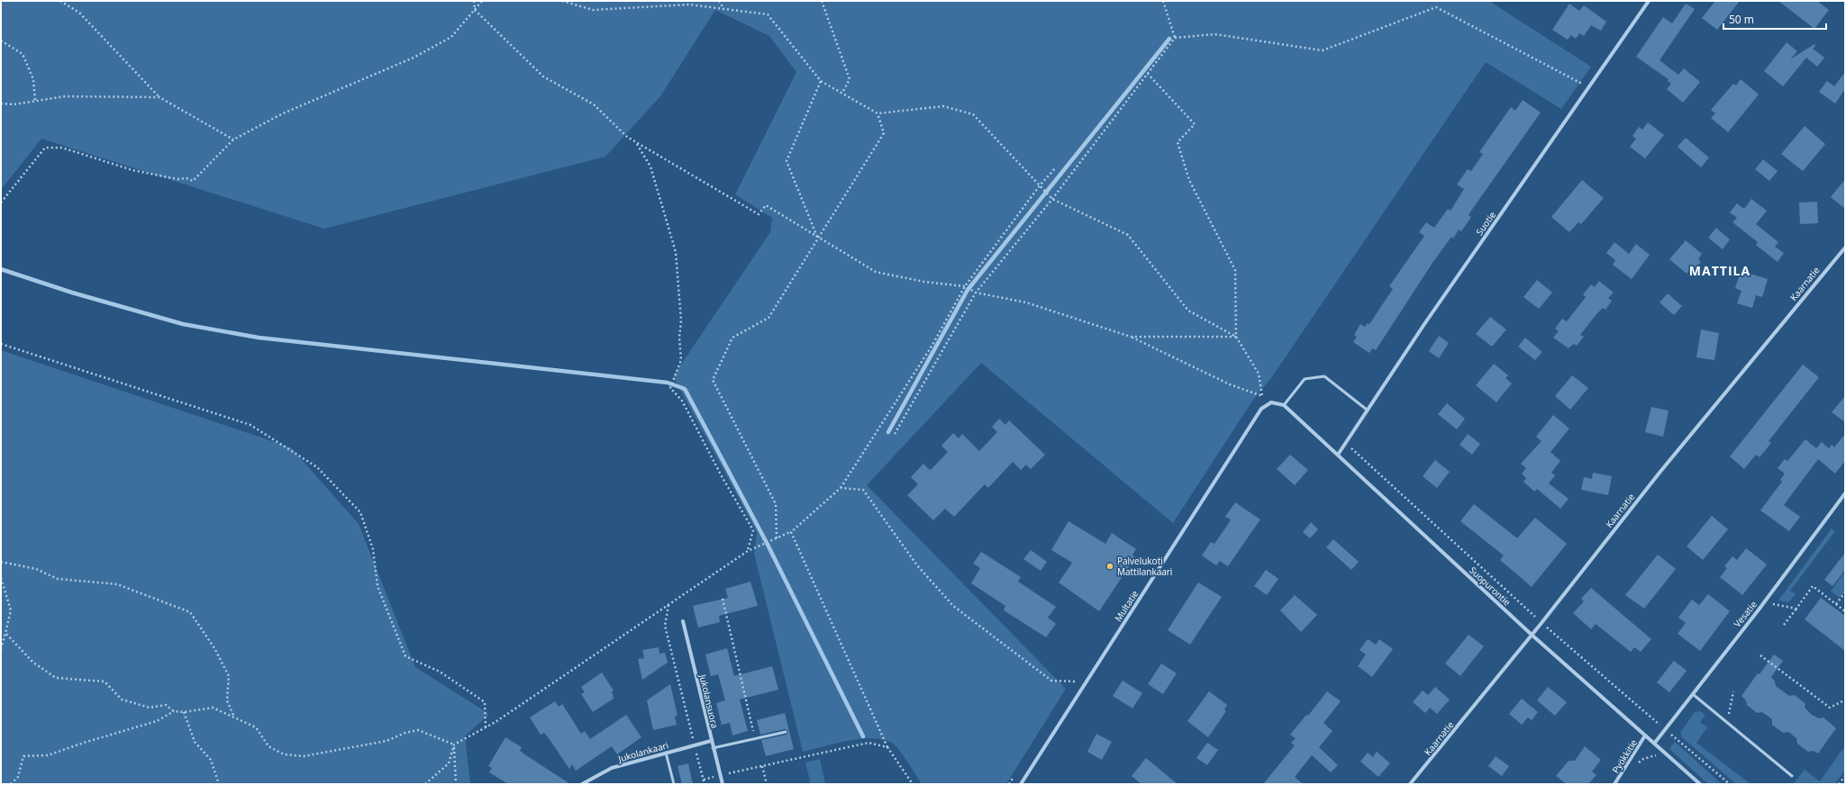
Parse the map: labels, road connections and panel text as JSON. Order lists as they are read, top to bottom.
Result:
{
  "streets": {
    "street": [
      "Suotie",
      "Kaarnatie",
      "Suopurontie",
      "Multatie",
      "Vesatie",
      "Jukolansuora",
      "Jukolankaari",
      "Pyökkitie"
    ]
  },
  "crossings": [
    ["Suotie", "Suopurontie"],
    ["Kaarnatie", "Suopurontie"],
    ["Suopurontie", "Multatie"],
    ["Suopurontie", "Vesatie"],
    ["Suopurontie", "Pyökkitie"],
    ["Jukolansuora", "Jukolankaari"]
  ],
  "districts": ["MATTILA"],
  "places": ["Palvelukoti Mattilankaari"],
  "scale_bar": "50 m"
}
